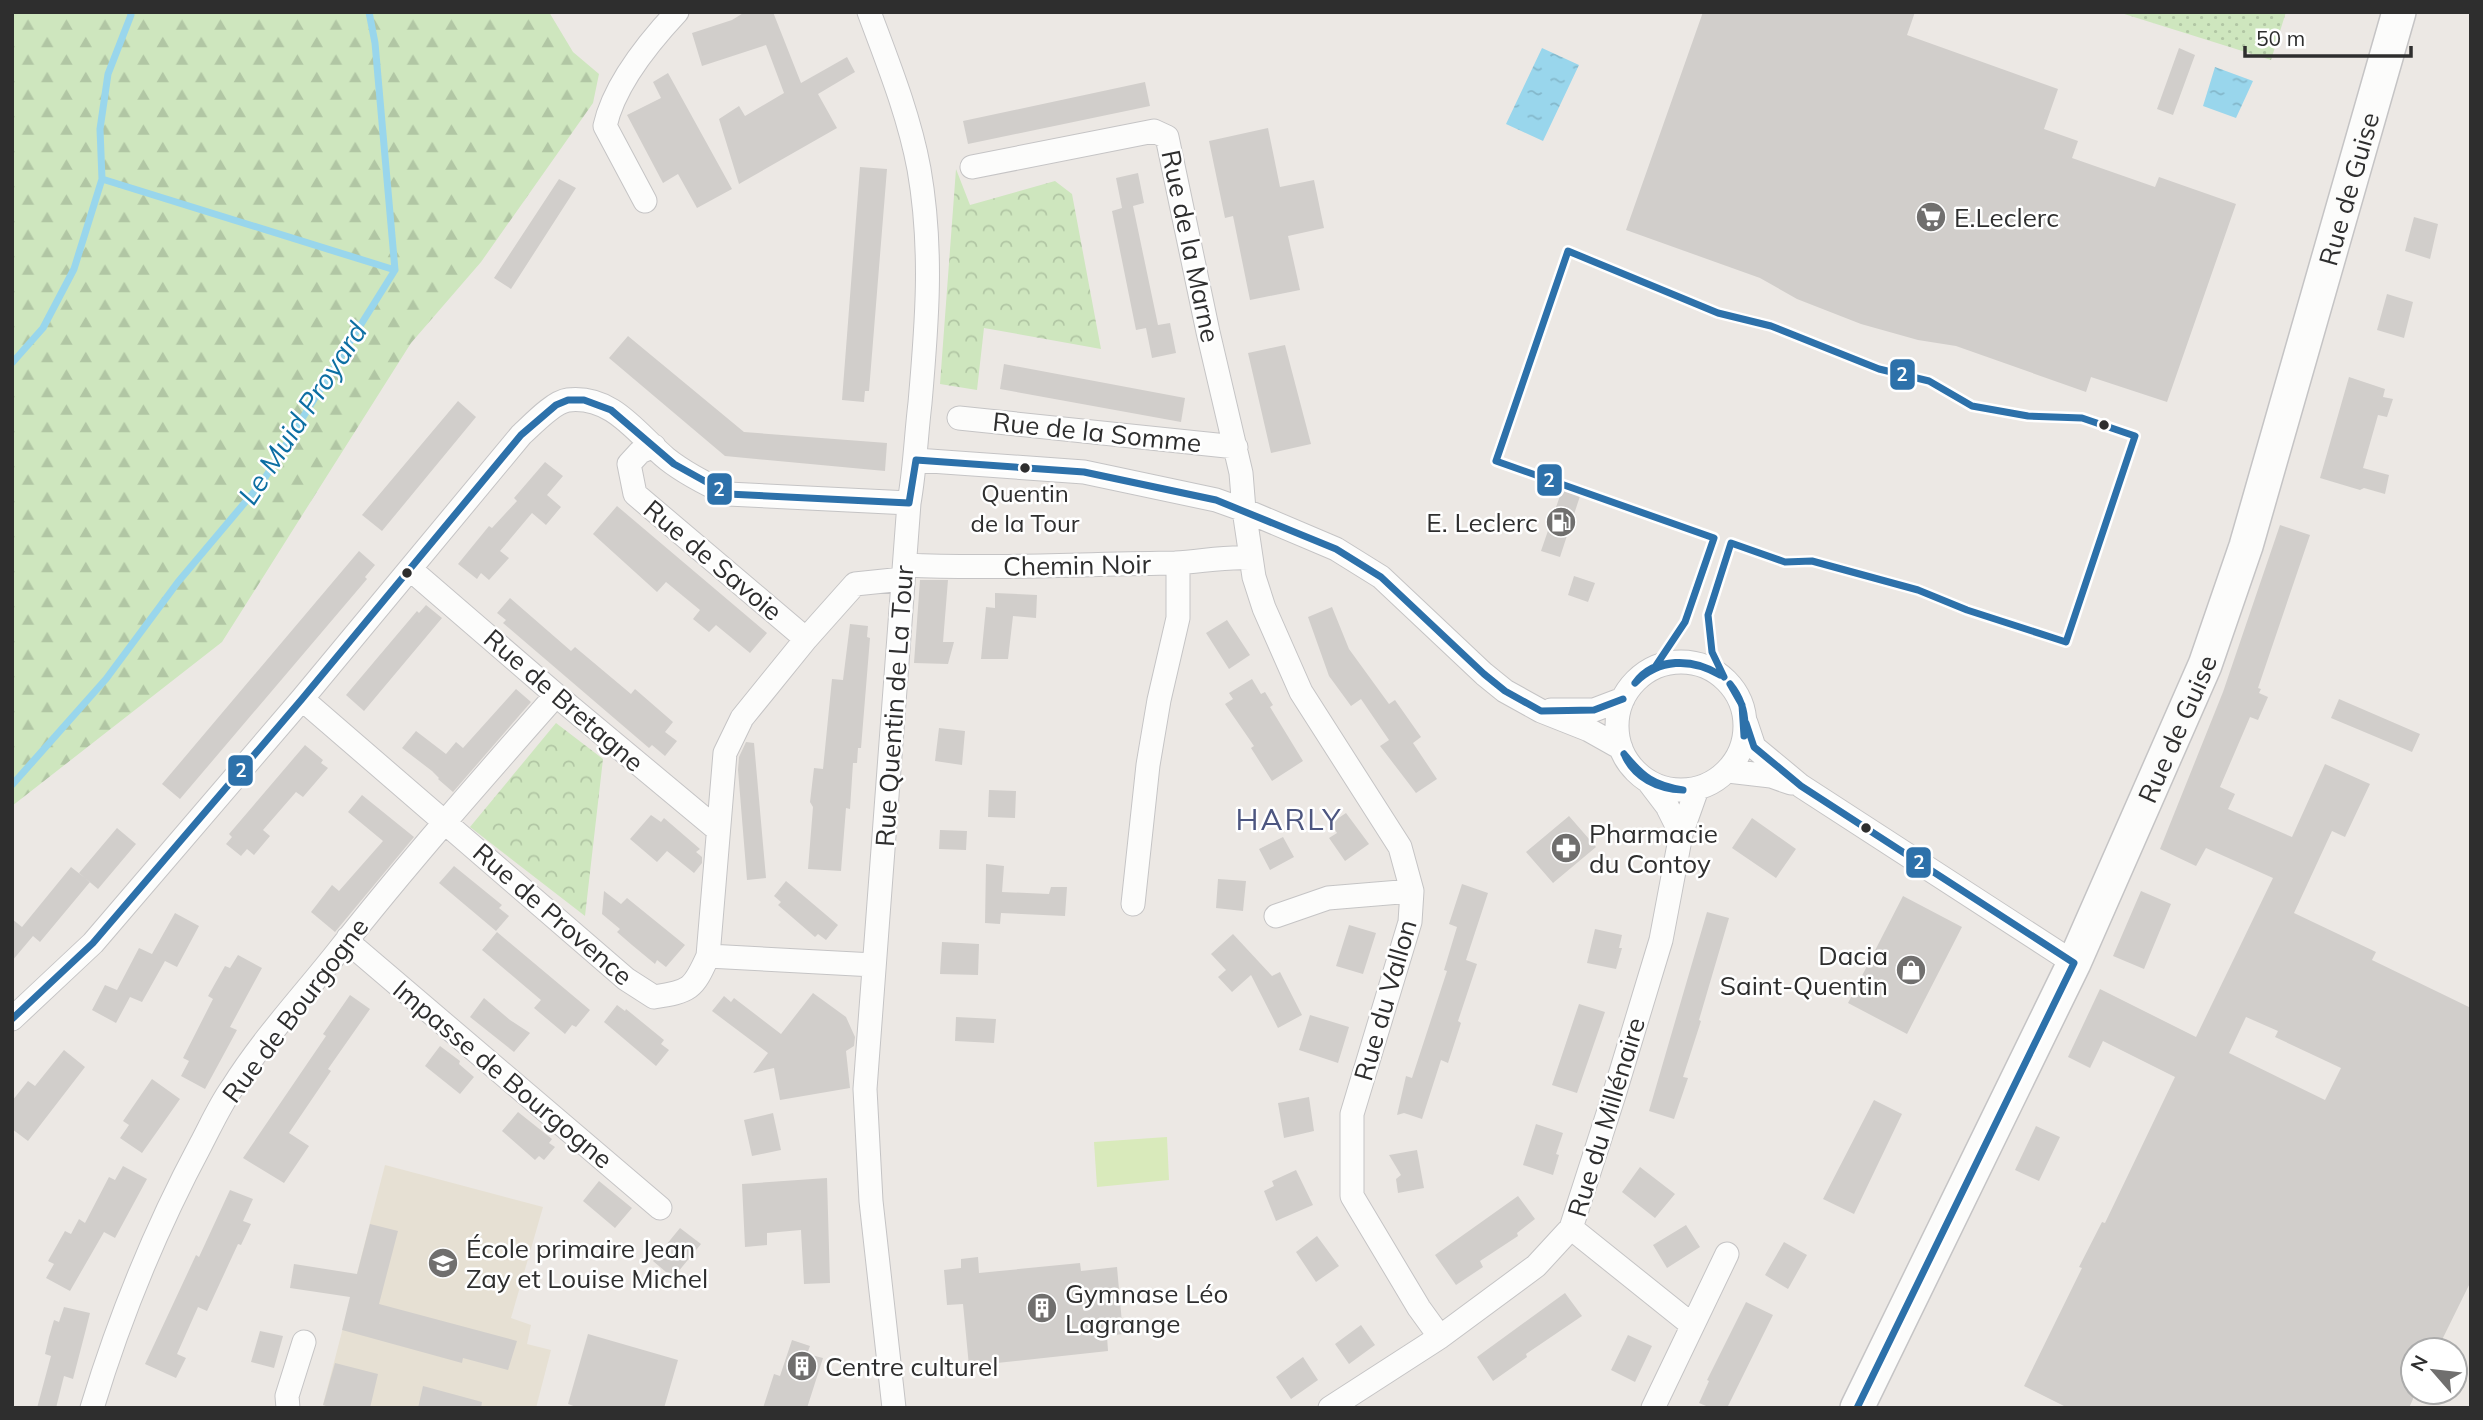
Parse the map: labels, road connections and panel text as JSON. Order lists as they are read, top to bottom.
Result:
{
  "streets": {
    "main road": ["Rue de Guise"],
    "street": [
      "Rue de la Marne",
      "Rue de la Somme",
      "Rue de Savoie",
      "Chemin Noir",
      "Rue de Bretagne",
      "Rue Quentin de La Tour",
      "Rue de Provence",
      "Rue du Vallon",
      "Rue de Bourgogne",
      "Impasse de Bourgogne",
      "Rue du Millénaire"
    ]
  },
  "crossings": [
    ["Rue de la Marne", "Rue de la Somme"],
    ["Rue de la Marne", "Rue du Vallon"],
    ["Rue de Savoie", "Chemin Noir"],
    ["Chemin Noir", "Rue de Bretagne"],
    ["Chemin Noir", "Rue Quentin de La Tour"],
    ["Chemin Noir", "Rue de Provence"],
    ["Chemin Noir", "Rue du Vallon"],
    ["Rue de Bretagne", "Rue de Bourgogne"],
    ["Rue de Provence", "Rue de Bourgogne"],
    ["Rue du Vallon", "Rue du Millénaire"],
    ["Rue de Bourgogne", "Impasse de Bourgogne"]
  ],
  "districts": ["HARLY"],
  "water": ["Le Muid Proyard"],
  "places": {
    "supermarket": ["E.Leclerc"],
    "other": ["Quentin de la Tour"],
    "fuel station": ["E. Leclerc"],
    "pharmacy": ["Pharmacie du Contoy"],
    "shop": ["Dacia Saint-Quentin"],
    "school or university": ["École primaire Jean Zay et Louise Michel"],
    "building": ["Gymnase Léo Lagrange", "Centre culturel"]
  },
  "lines": ["transit line 2"],
  "scale_bar": "50 m",
  "north": "top left"
}
